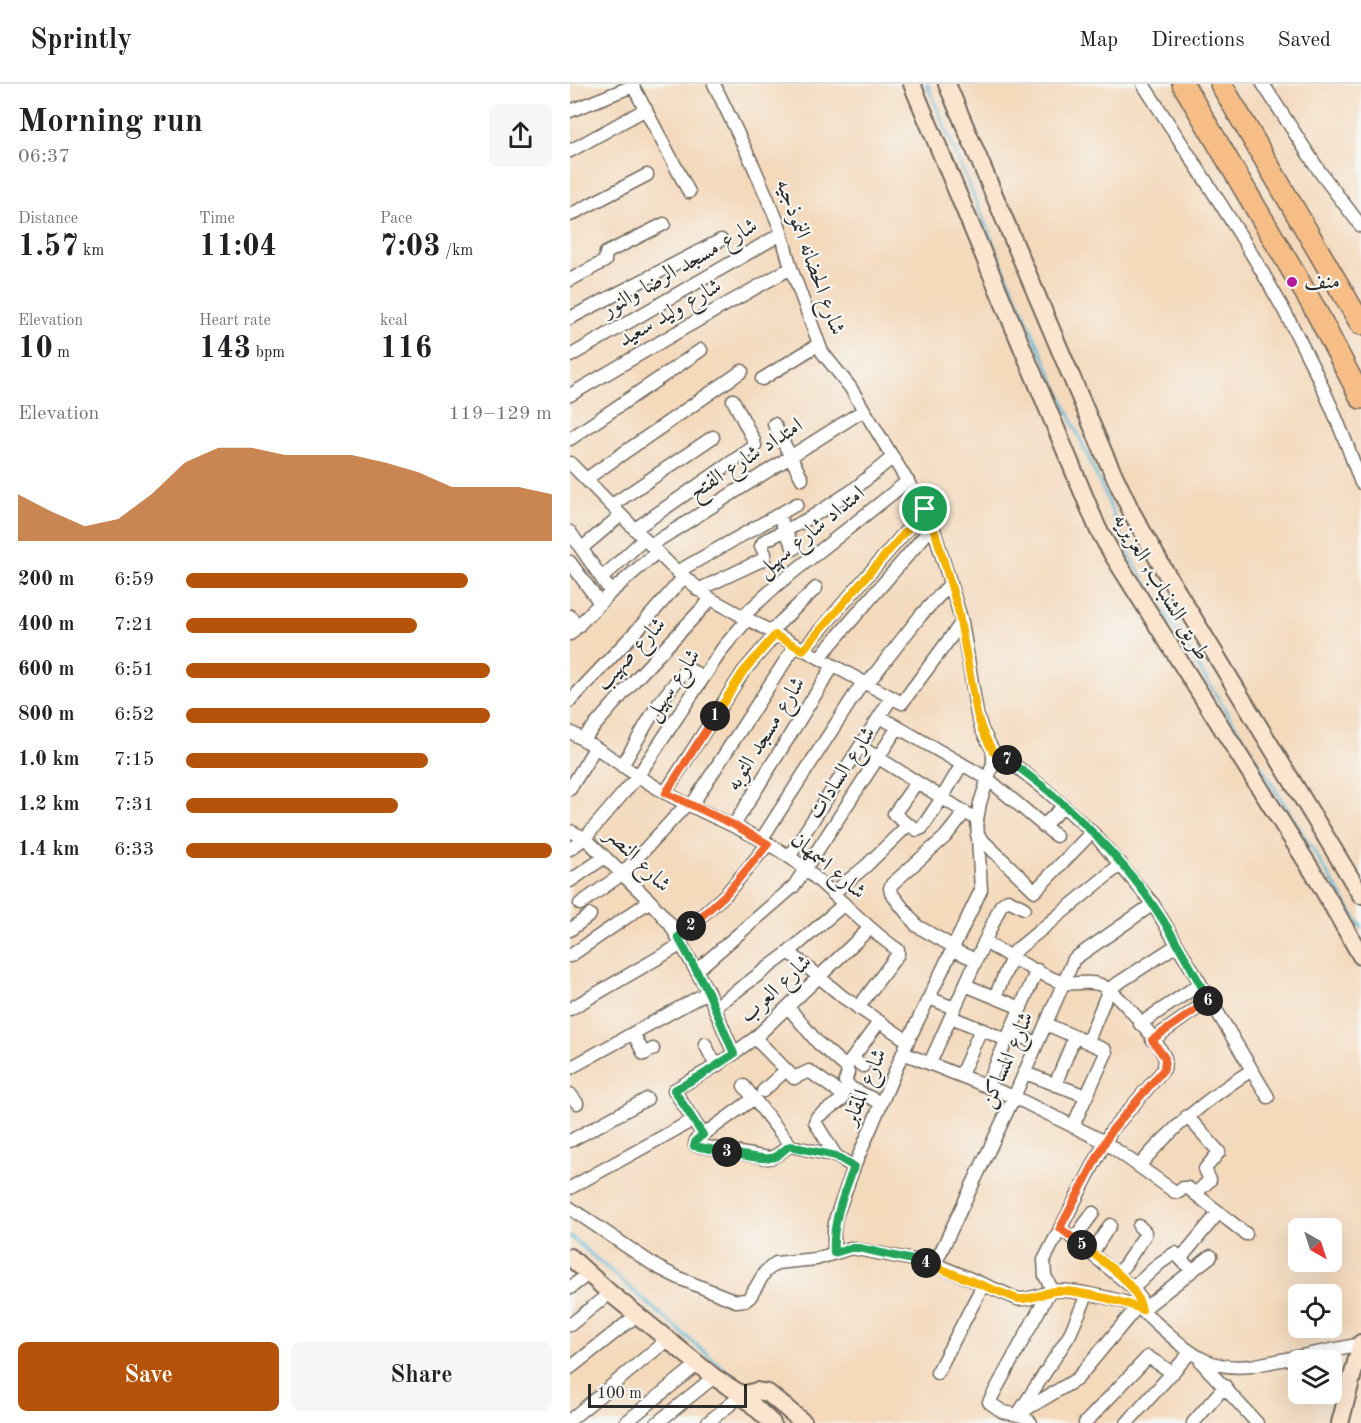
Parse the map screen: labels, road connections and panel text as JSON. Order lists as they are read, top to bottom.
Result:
{
  "streets": {
    "street": [
      "شارع الحضانه النموذجيه",
      "شارع مسجد الرضا والنور",
      "شارع وليد سعيد",
      "امتداد شارع الفتح",
      "امتداد شارع سهيل",
      "طريق الشنباب, العزيزيه",
      "شارع صهيب",
      "شارع سهيل",
      "شارع مسجد التوبه",
      "شارع السادات",
      "شارع النصر",
      "شارع اسمهان",
      "شارع العرب",
      "شارع المساكن",
      "شارع المقابر"
    ]
  },
  "crossings": [
    ["شارع الحضانه النموذجيه", "شارع مسجد الرضا والنور"],
    ["شارع الحضانه النموذجيه", "شارع وليد سعيد"],
    ["شارع الحضانه النموذجيه", "امتداد شارع الفتح"],
    ["شارع الحضانه النموذجيه", "امتداد شارع سهيل"],
    ["امتداد شارع سهيل", "شارع سهيل"],
    ["شارع صهيب", "شارع اسمهان"],
    ["شارع سهيل", "شارع النصر"],
    ["شارع سهيل", "شارع اسمهان"],
    ["شارع مسجد التوبه", "شارع اسمهان"],
    ["شارع السادات", "شارع النصر"],
    ["شارع السادات", "شارع اسمهان"],
    ["شارع النصر", "شارع العرب"],
    ["شارع اسمهان", "شارع العرب"]
  ],
  "places": ["منف"],
  "scale_bar": "100 m",
  "north": "bottom right",
  "page": {
    "header": "Sprintly",
    "nav": ["Map", "Directions", "Saved"],
    "heading": ["Morning run", "06:37"],
    "stats": [
      ["Distance", "1.57 km"],
      ["Time", "11:04"],
      ["Pace", "7:03 /km"],
      ["Elevation", "10 m"],
      ["Heart rate", "143 bpm"],
      ["kcal", "116"]
    ],
    "chart": ["Elevation", "119–129 m"],
    "list": [
      {
        "name": "200 m",
        "note": "6:59"
      },
      {
        "name": "400 m",
        "note": "7:21"
      },
      {
        "name": "600 m",
        "note": "6:51"
      },
      {
        "name": "800 m",
        "note": "6:52"
      },
      {
        "name": "1.0 km",
        "note": "7:15"
      },
      {
        "name": "1.2 km",
        "note": "7:31"
      },
      {
        "name": "1.4 km",
        "note": "6:33"
      }
    ],
    "pins": [
      "1",
      "7",
      "2",
      "6",
      "3",
      "5",
      "4"
    ],
    "buttons": ["Save", "Share"],
    "scale": "100 m"
  }
}
